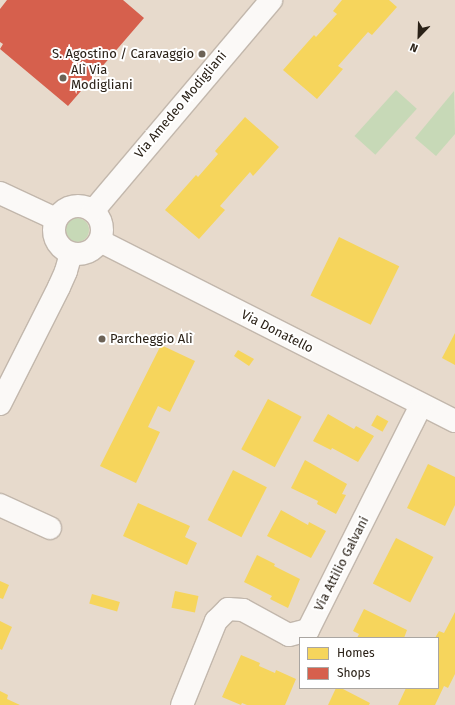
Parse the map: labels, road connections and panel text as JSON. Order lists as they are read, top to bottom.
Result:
{
  "streets": {
    "street": ["Via Amedeo Modigliani", "Via Donatello", "Via Attilio Galvani"]
  },
  "crossings": [
    ["Via Amedeo Modigliani", "Via Donatello"],
    ["Via Donatello", "Via Attilio Galvani"]
  ],
  "places": ["S. Agostino / Caravaggio", "Alì Via Modigliani", "Parcheggio Alì"],
  "legend": ["Homes", "Shops"],
  "north": "bottom left"
}
